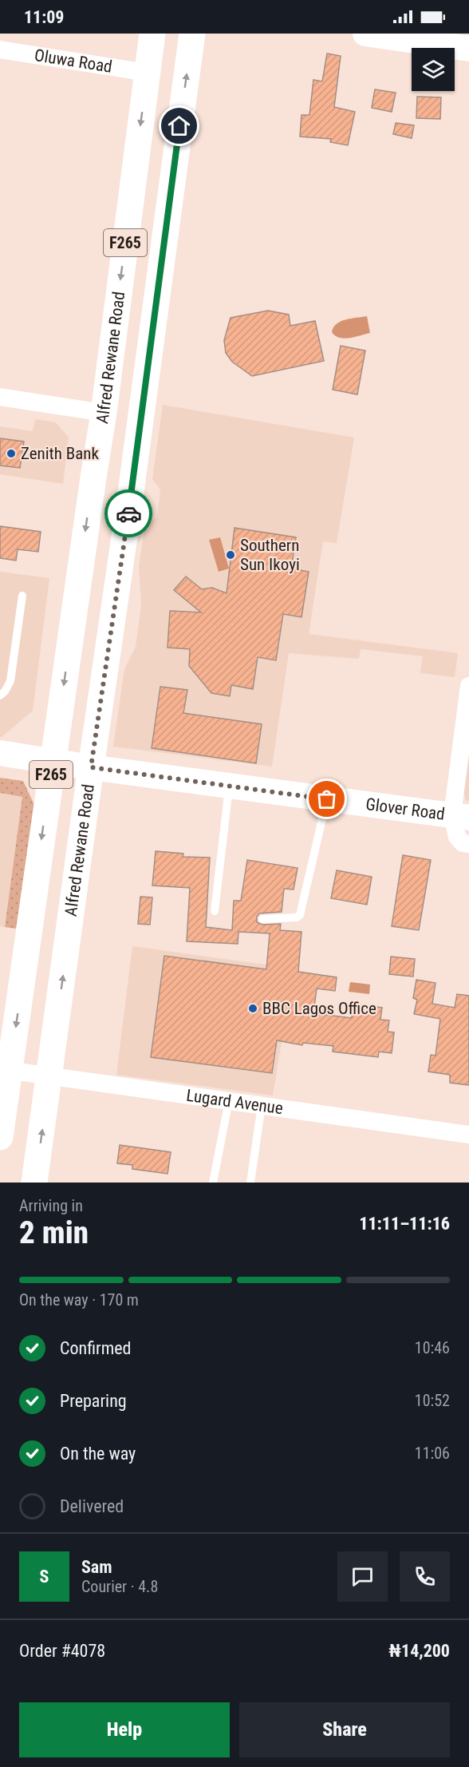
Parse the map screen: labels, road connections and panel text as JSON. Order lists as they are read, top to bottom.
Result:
{
  "streets": {
    "main road": ["F265", "Alfred Rewane Road"],
    "street": ["Oluwa Road", "Glover Road", "Lugard Avenue"]
  },
  "crossings": [
    ["Oluwa Road", "Alfred Rewane Road"],
    ["Alfred Rewane Road", "Glover Road"],
    ["Alfred Rewane Road", "Lugard Avenue"]
  ],
  "places": ["Zenith Bank", "Southern Sun Ikoyi", "BBC Lagos Office"],
  "page": {
    "status": "11:09",
    "heading": ["2 min", "Arriving in", "11:11–11:16"],
    "panel": [
      "Sam",
      "Courier · 4.8",
      "Order #4078",
      "₦14,200"
    ],
    "bar": "On the way · 170 m",
    "list": [
      ["Confirmed", "10:46"],
      ["Preparing", "10:52"],
      ["On the way", "11:06"],
      "Delivered"
    ],
    "round": "S",
    "buttons": ["Help", "Share"]
  }
}
